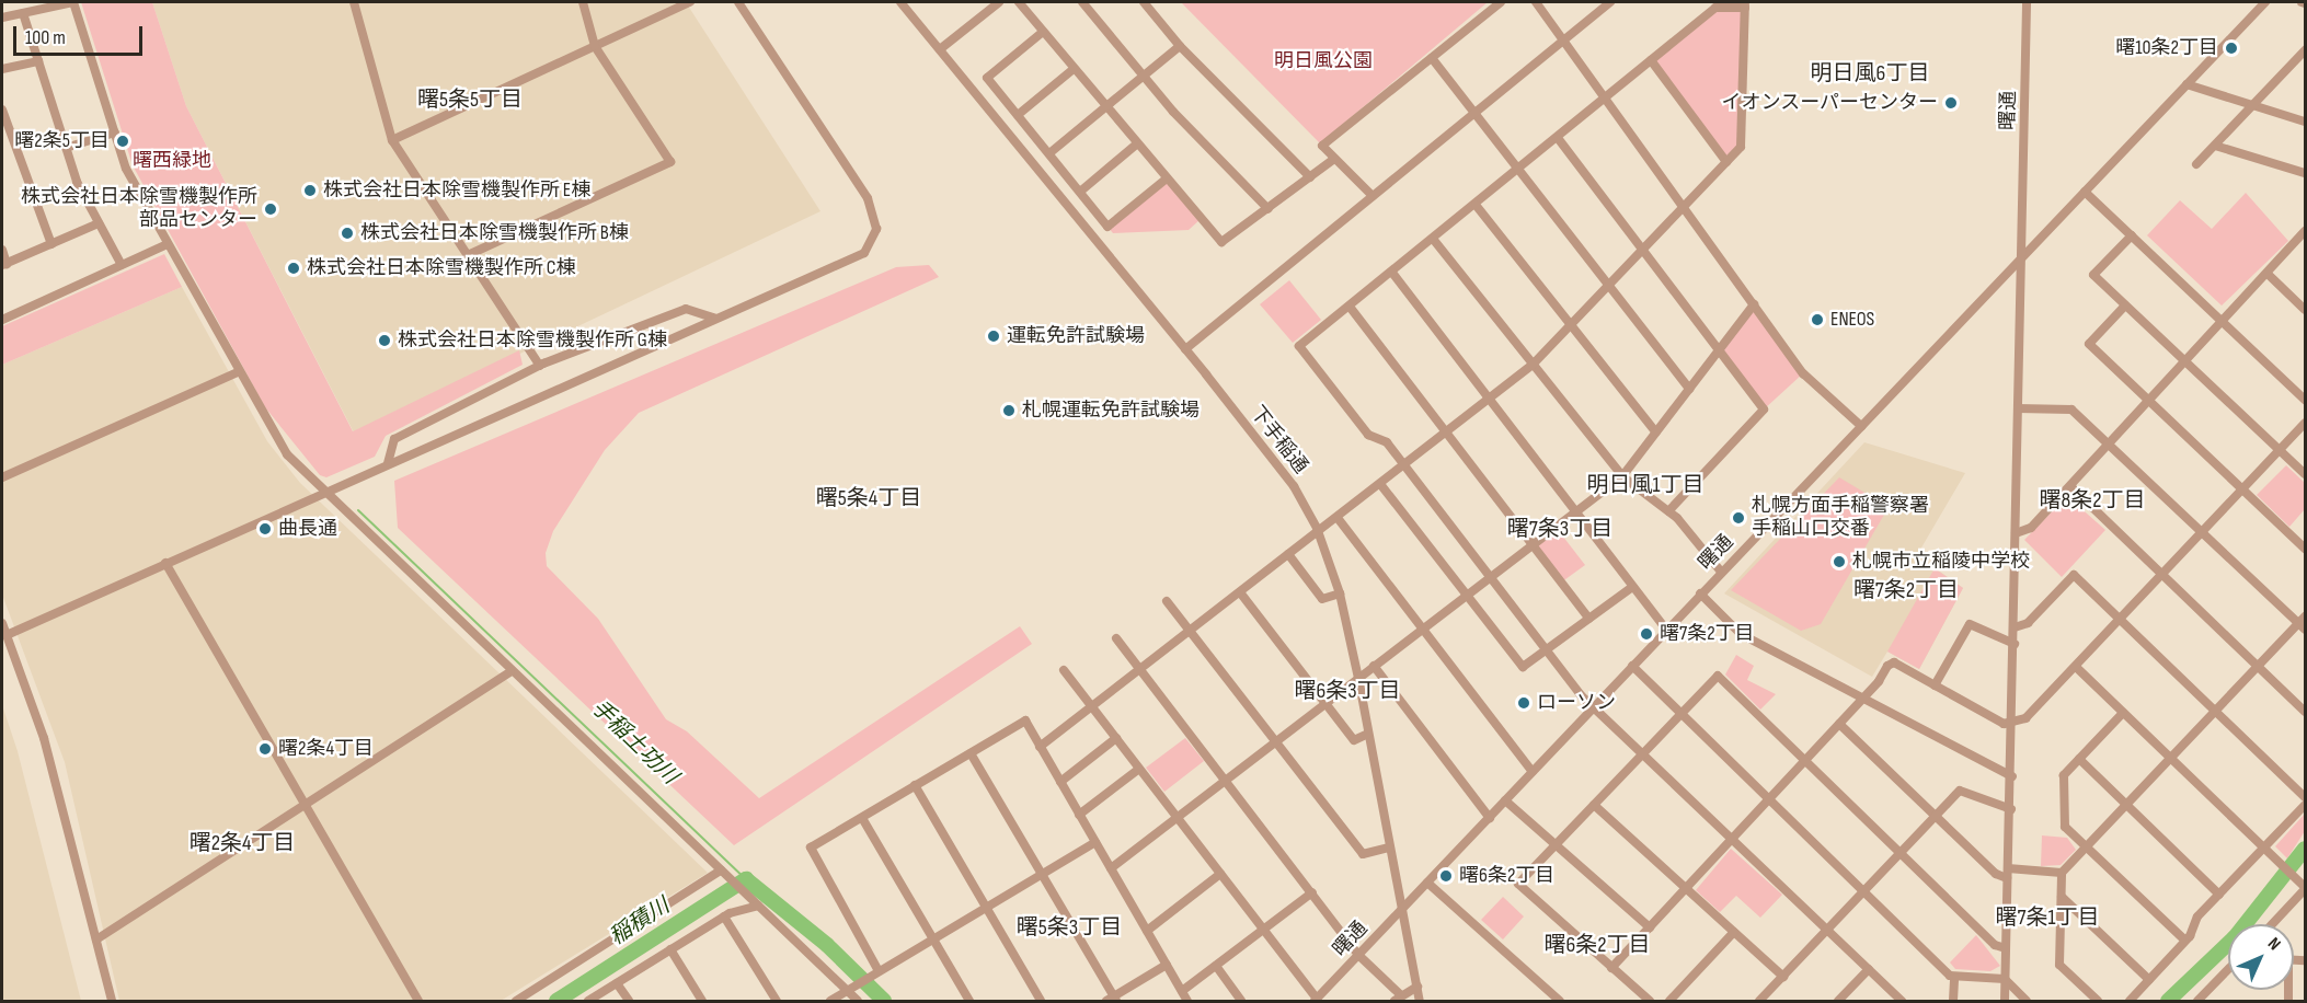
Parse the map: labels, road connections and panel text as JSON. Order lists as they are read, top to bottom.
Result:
{
  "streets": {
    "street": ["曙通", "下手稲通"]
  },
  "crossings": [
    ["曙通", "下手稲通"]
  ],
  "districts": [
    "明日風6丁目",
    "曙5条5丁目",
    "明日風1丁目",
    "曙5条4丁目",
    "曙8条2丁目",
    "曙7条3丁目",
    "曙7条2丁目",
    "曙6条3丁目",
    "曙2条4丁目",
    "曙7条1丁目",
    "曙5条3丁目",
    "曙6条2丁目"
  ],
  "water": ["手稲土功川", "稲積川"],
  "parks": ["明日風公園", "曙西緑地"],
  "places": [
    "曙10条2丁目",
    "イオンスーパーセンター",
    "曙2条5丁目",
    "株式会社日本除雪機製作所 E棟",
    "株式会社日本除雪機製作所 部品センター",
    "株式会社日本除雪機製作所 B棟",
    "株式会社日本除雪機製作所 C棟",
    "ENEOS",
    "運転免許試験場",
    "株式会社日本除雪機製作所 G棟",
    "札幌運転免許試験場",
    "札幌方面手稲警察署 手稲山口交番",
    "曲長通",
    "札幌市立稲陵中学校",
    "曙7条2丁目",
    "ローソン",
    "曙2条4丁目",
    "曙6条2丁目"
  ],
  "scale_bar": "100 m",
  "north": "top right"
}
